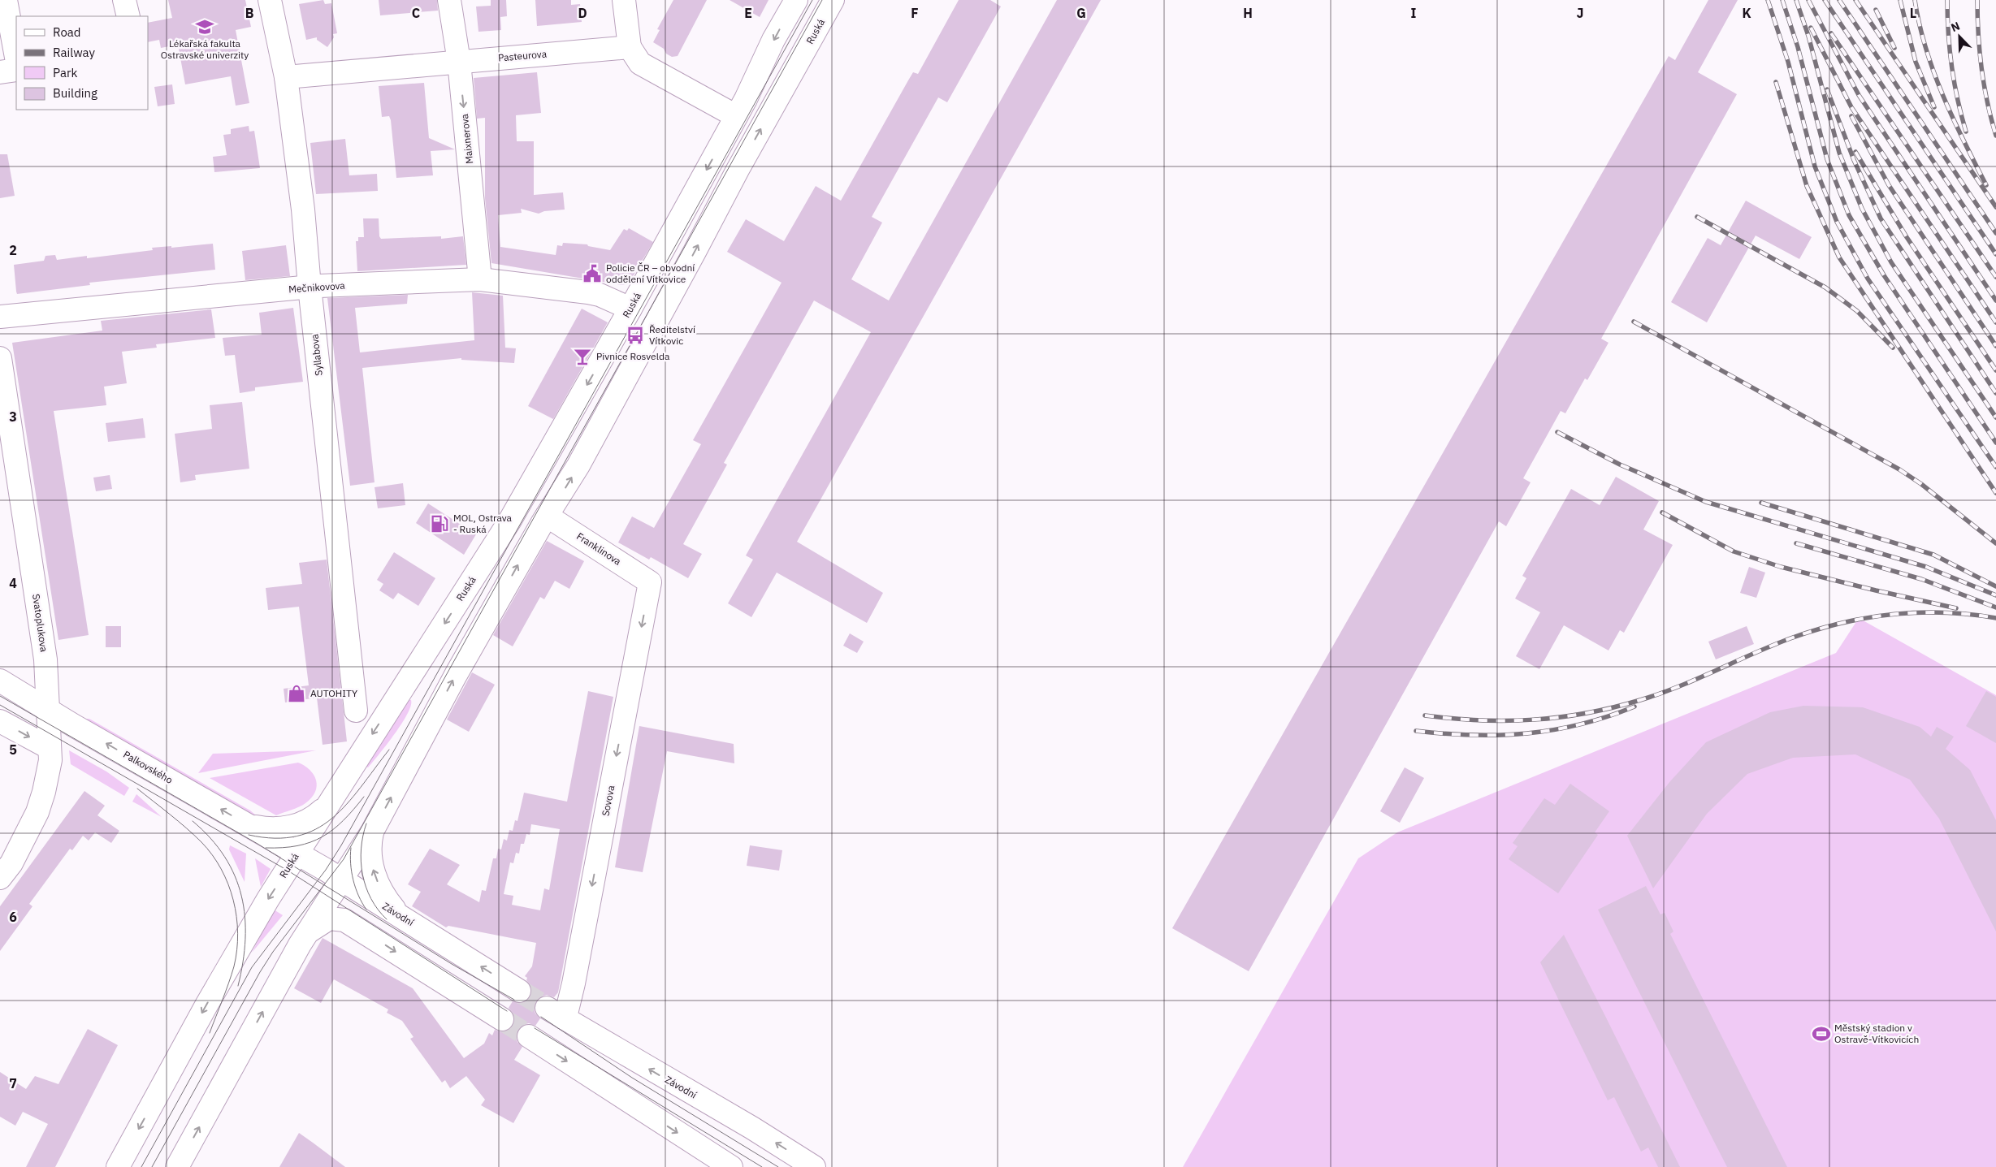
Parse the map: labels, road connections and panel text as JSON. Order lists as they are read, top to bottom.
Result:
{
  "streets": {
    "street": [
      "Ruská",
      "Pasteurova",
      "Maixnerova",
      "Mečnikovova",
      "Syllabova",
      "Franklinova",
      "Svatoplukova",
      "Palkovského",
      "Sovova",
      "Závodní"
    ]
  },
  "crossings": [
    ["Ruská", "Mečnikovova"],
    ["Ruská", "Franklinova"],
    ["Ruská", "Palkovského"],
    ["Ruská", "Závodní"],
    ["Pasteurova", "Maixnerova"],
    ["Pasteurova", "Syllabova"],
    ["Maixnerova", "Mečnikovova"],
    ["Mečnikovova", "Syllabova"],
    ["Franklinova", "Sovova"],
    ["Svatoplukova", "Palkovského"],
    ["Palkovského", "Závodní"],
    ["Sovova", "Závodní"]
  ],
  "one_way": ["Maixnerova", "Palkovského", "Sovova"],
  "places": {
    "school or university": ["Lékařská fakulta Ostravské univerzity"],
    "public building": ["Policie ČR – obvodní oddělení Vítkovice"],
    "bus stop": ["Ředitelství Vítkovic"],
    "bar": ["Pivnice Rosvelda"],
    "fuel station": ["MOL, Ostrava - Ruská"],
    "shop": ["AUTOHITY"],
    "sports": ["Městský stadion v Ostravě-Vítkovicích"]
  },
  "legend": [
    "Road",
    "Railway",
    "Park",
    "Building"
  ],
  "north": "top left",
  "grid": {
    "columns": [
      "B",
      "C",
      "D",
      "E",
      "F",
      "G",
      "H",
      "I",
      "J",
      "K",
      "L"
    ],
    "rows": [
      "2",
      "3",
      "4",
      "5",
      "6",
      "7"
    ]
  }
}
